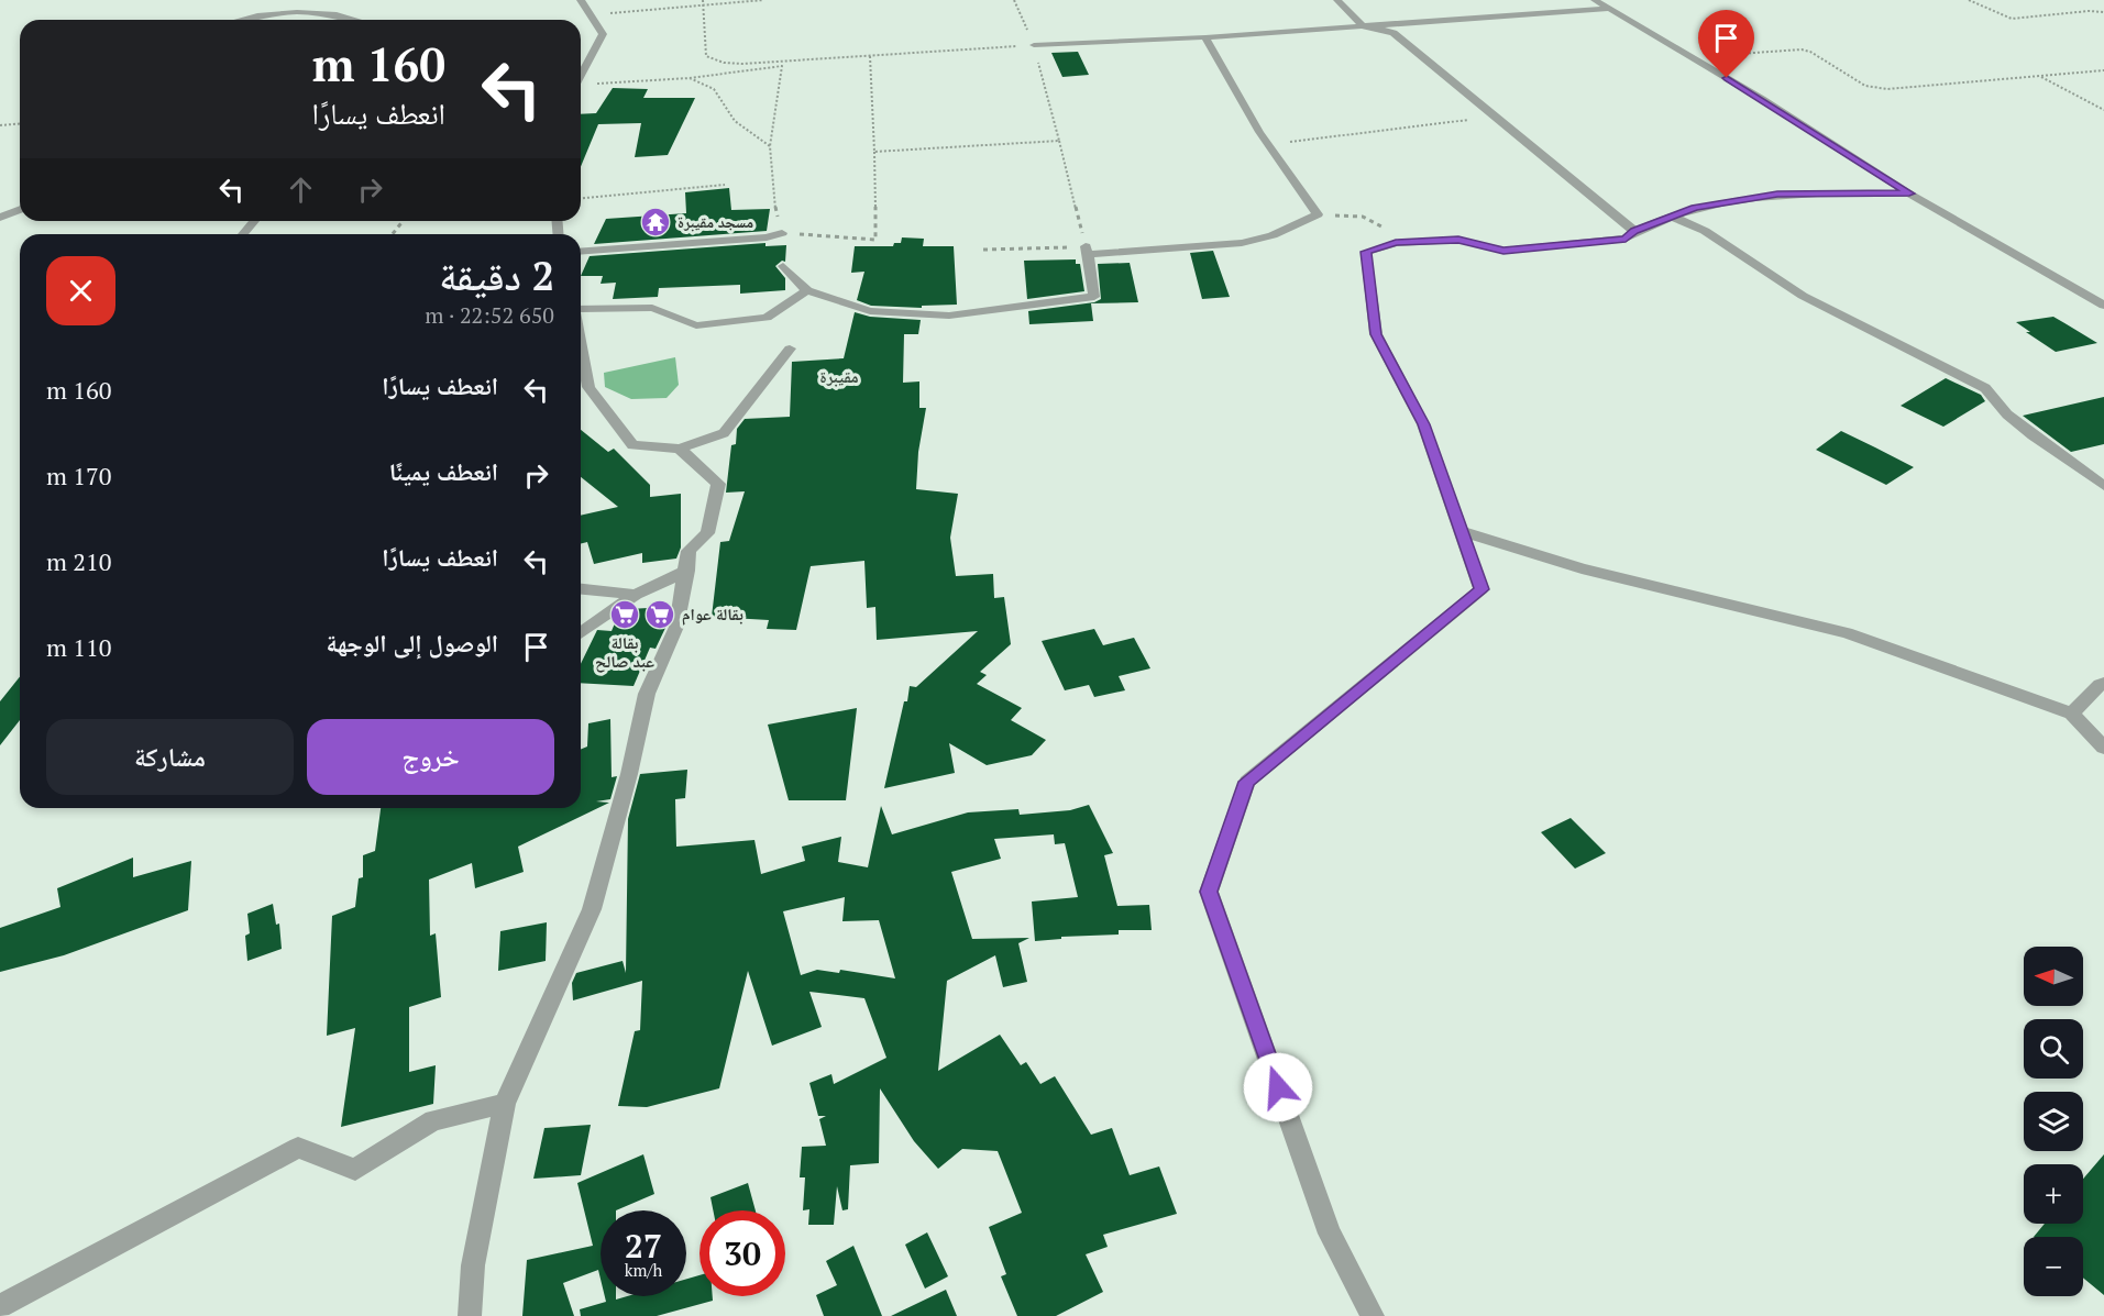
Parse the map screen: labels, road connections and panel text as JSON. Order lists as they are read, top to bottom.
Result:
{
  "districts": ["مقيبرة"],
  "places": {
    "temple": ["مسجد مقيبرة"],
    "supermarket": ["بقالة عبد صالح", "بقالة عوام"]
  },
  "north": "left",
  "page": {
    "turn": ["160 m", "انعطف يسارًا"],
    "heading": ["2 دقيقة", "650 m · 22:52"],
    "list": [
      {
        "name": "انعطف يسارًا",
        "value": "160 m"
      },
      {
        "name": "انعطف يمينًا",
        "value": "170 m"
      },
      {
        "name": "انعطف يسارًا",
        "value": "210 m"
      },
      {
        "name": "الوصول إلى الوجهة",
        "value": "110 m"
      }
    ],
    "buttons": ["خروج", "مشاركة"],
    "map_buttons": ["+", "−"],
    "speed": "27 km/h",
    "limit": "30"
  }
}
